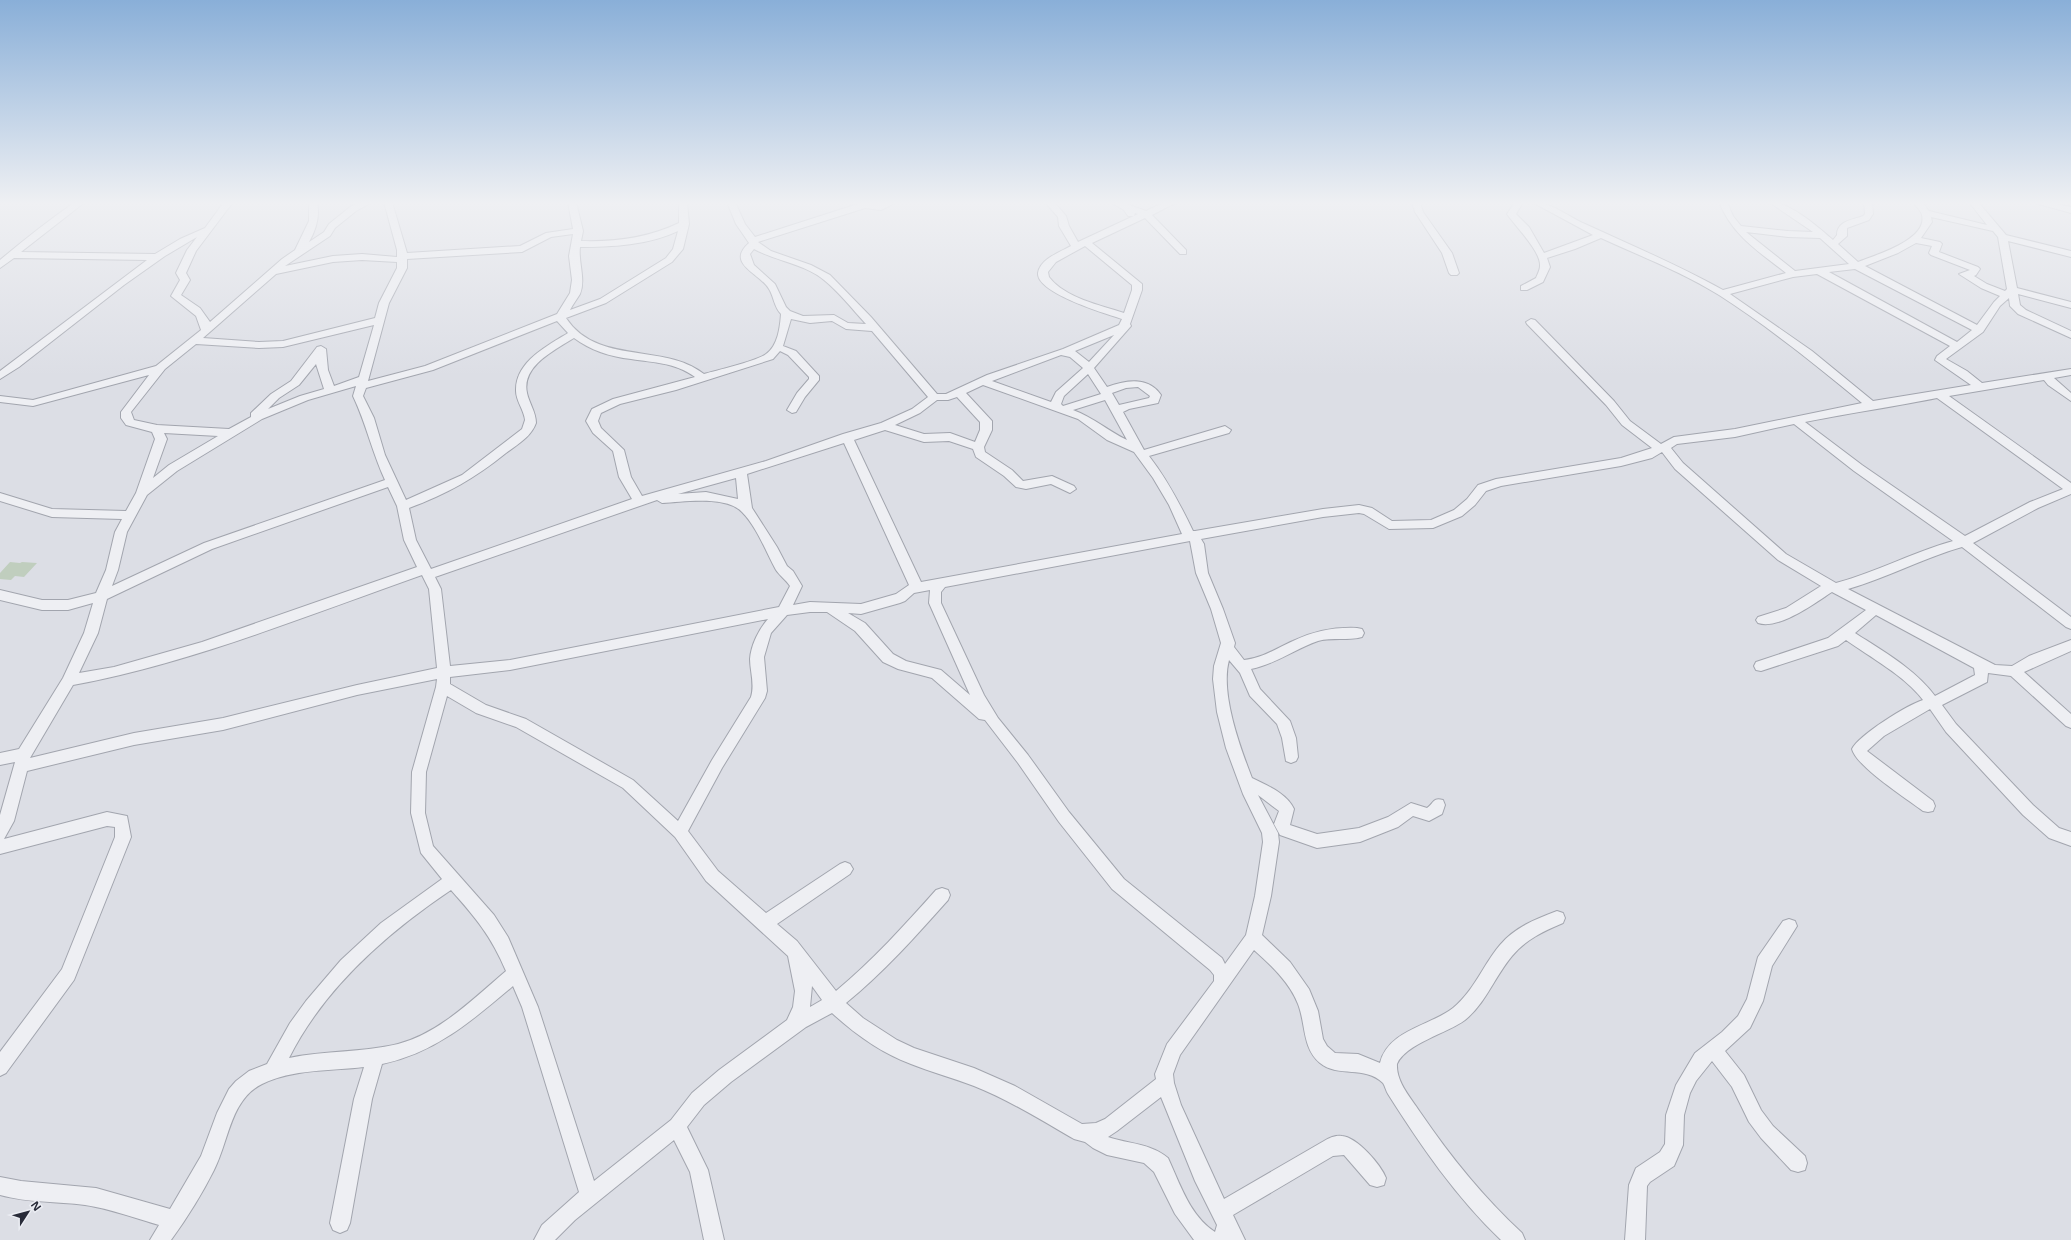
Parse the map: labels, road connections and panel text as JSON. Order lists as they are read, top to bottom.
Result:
{
  "north": "top right"
}
